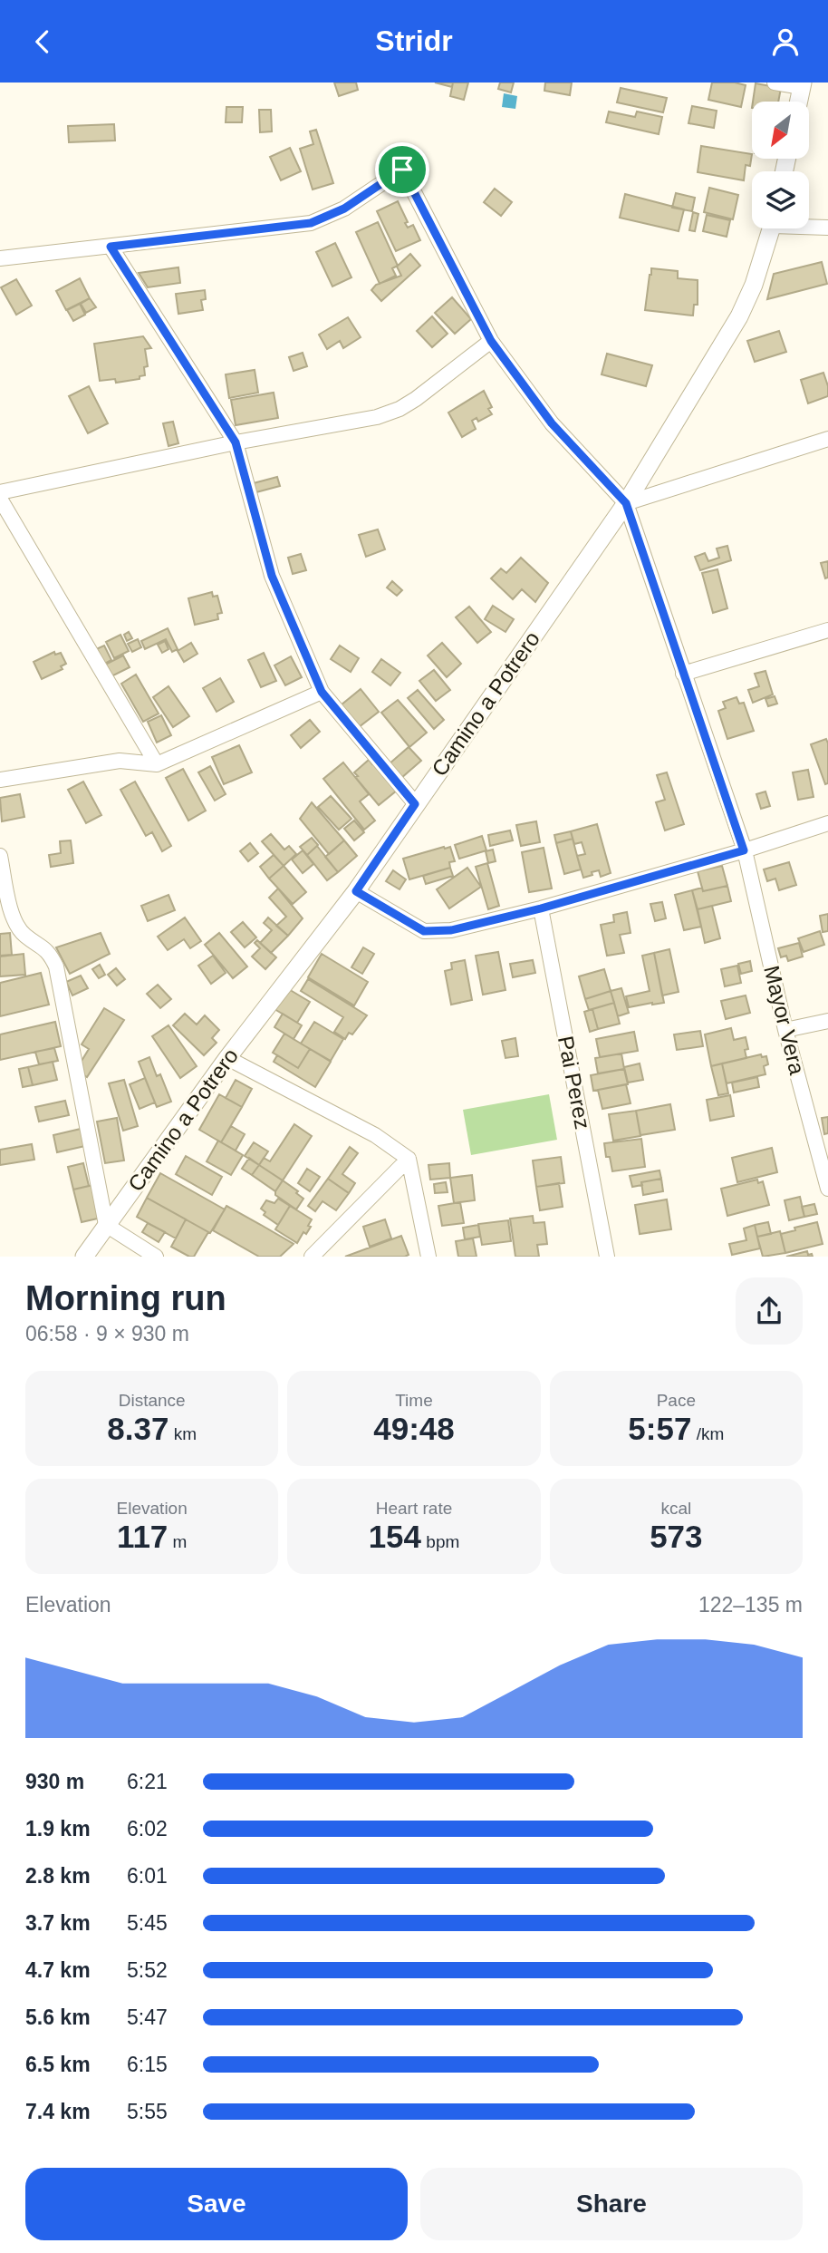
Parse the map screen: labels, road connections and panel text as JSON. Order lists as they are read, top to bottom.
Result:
{
  "streets": {
    "street": ["Camino a Potrero", "Mayor Vera", "Pai Perez"]
  },
  "crossings": [
    ["Camino a Potrero", "Mayor Vera"]
  ],
  "north": "bottom left",
  "page": {
    "header": "Stridr",
    "heading": ["Morning run", "06:58 · 9 × 930 m"],
    "stats": [
      ["Distance", "8.37 km"],
      ["Time", "49:48"],
      ["Pace", "5:57 /km"],
      ["Elevation", "117 m"],
      ["Heart rate", "154 bpm"],
      ["kcal", "573"]
    ],
    "chart": ["Elevation", "122–135 m"],
    "list": [
      {
        "name": "930 m",
        "note": "6:21"
      },
      {
        "name": "1.9 km",
        "note": "6:02"
      },
      {
        "name": "2.8 km",
        "note": "6:01"
      },
      {
        "name": "3.7 km",
        "note": "5:45"
      },
      {
        "name": "4.7 km",
        "note": "5:52"
      },
      {
        "name": "5.6 km",
        "note": "5:47"
      },
      {
        "name": "6.5 km",
        "note": "6:15"
      },
      {
        "name": "7.4 km",
        "note": "5:55"
      }
    ],
    "buttons": ["Save", "Share"]
  }
}
